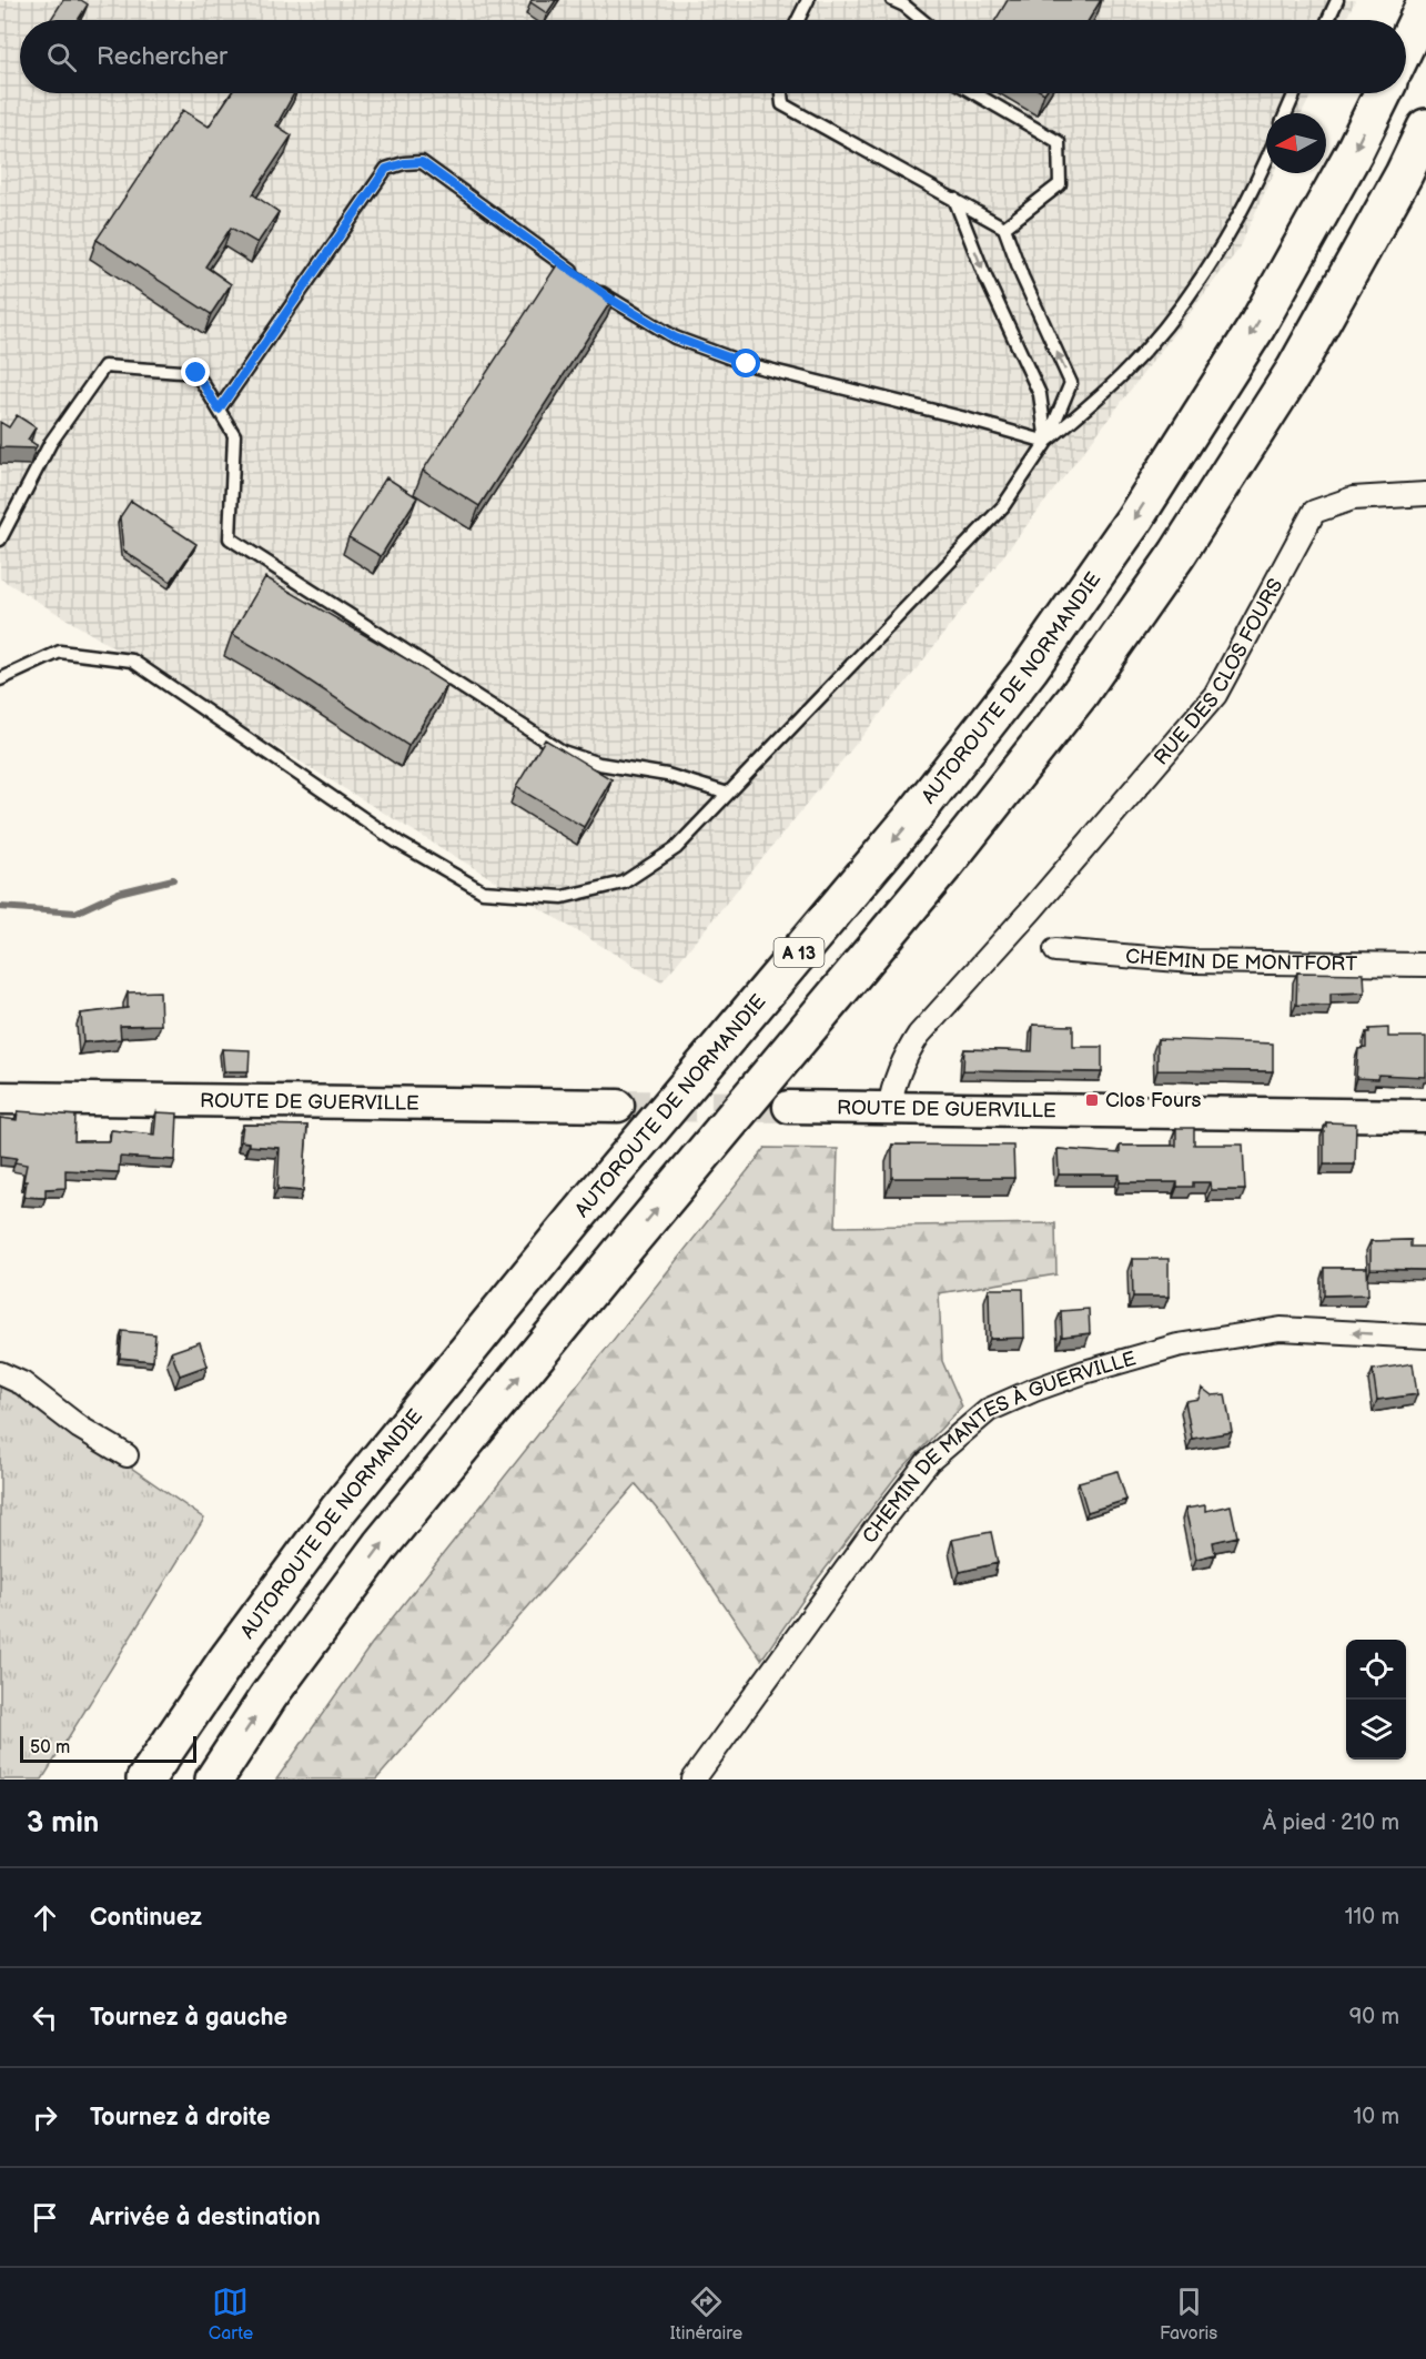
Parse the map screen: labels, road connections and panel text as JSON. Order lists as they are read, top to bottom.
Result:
{
  "streets": {
    "highway": ["AUTOROUTE DE NORMANDIE", "A 13"],
    "street": [
      "RUE DES CLOS FOURS",
      "CHEMIN DE MONTFORT",
      "ROUTE DE GUERVILLE",
      "CHEMIN DE MANTES À GUERVILLE"
    ]
  },
  "crossings": [
    ["RUE DES CLOS FOURS", "ROUTE DE GUERVILLE"]
  ],
  "one_way": ["CHEMIN DE MANTES À GUERVILLE"],
  "places": {
    "transit": ["Clos Fours"]
  },
  "scale_bar": "50 m",
  "north": "left",
  "page": {
    "search": "Rechercher",
    "scale": "50 m",
    "heading": ["3 min", "À pied · 210 m"],
    "list": [
      ["Continuez", "110 m"],
      ["Tournez à gauche", "90 m"],
      ["Tournez à droite", "10 m"],
      "Arrivée à destination"
    ],
    "nav": ["Carte", "Itinéraire", "Favoris"]
  }
}
